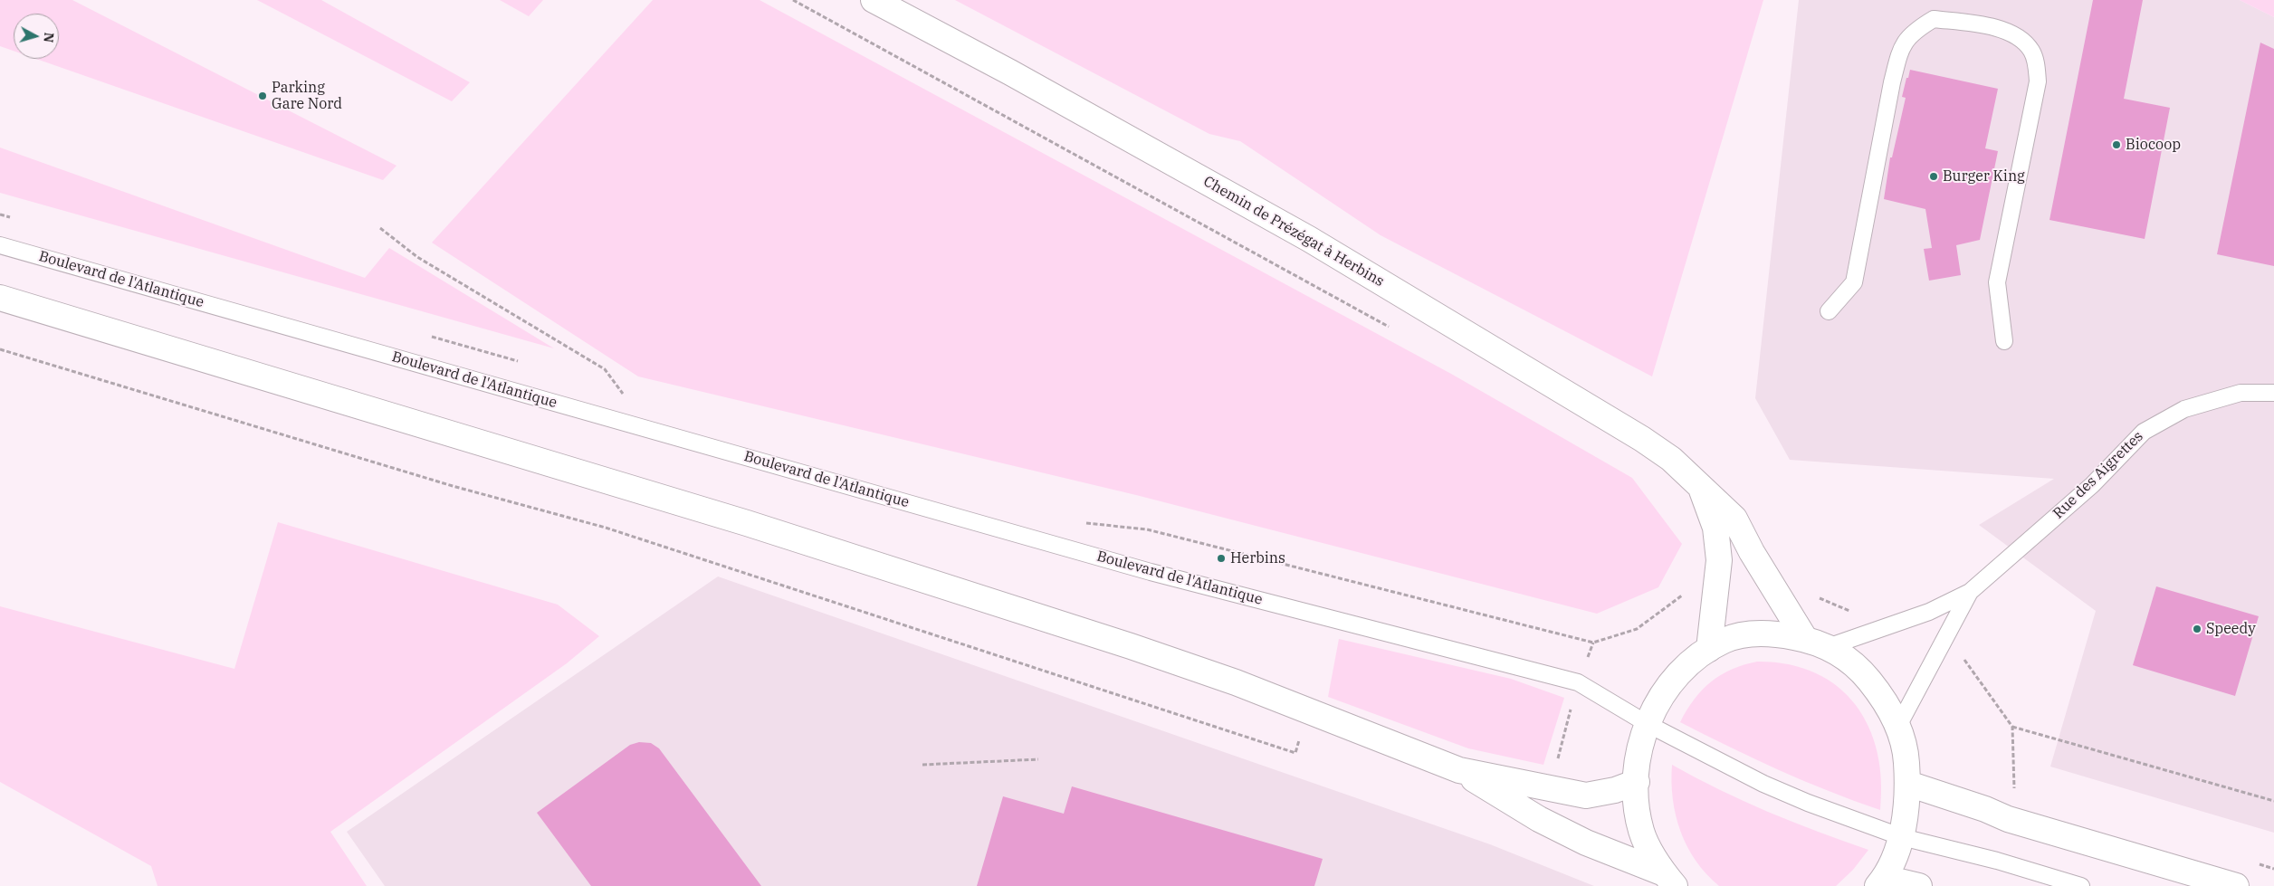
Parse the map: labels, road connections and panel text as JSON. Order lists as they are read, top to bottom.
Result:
{
  "streets": {
    "main road": ["Chemin de Prézégat à Herbins"],
    "lane": ["Boulevard de l'Atlantique", "Rue des Aigrettes"]
  },
  "crossings": [
    ["Chemin de Prézégat à Herbins", "Rue des Aigrettes"]
  ],
  "places": [
    "Parking Gare Nord",
    "Biocoop",
    "Burger King",
    "Herbins",
    "Speedy"
  ],
  "north": "right"
}
